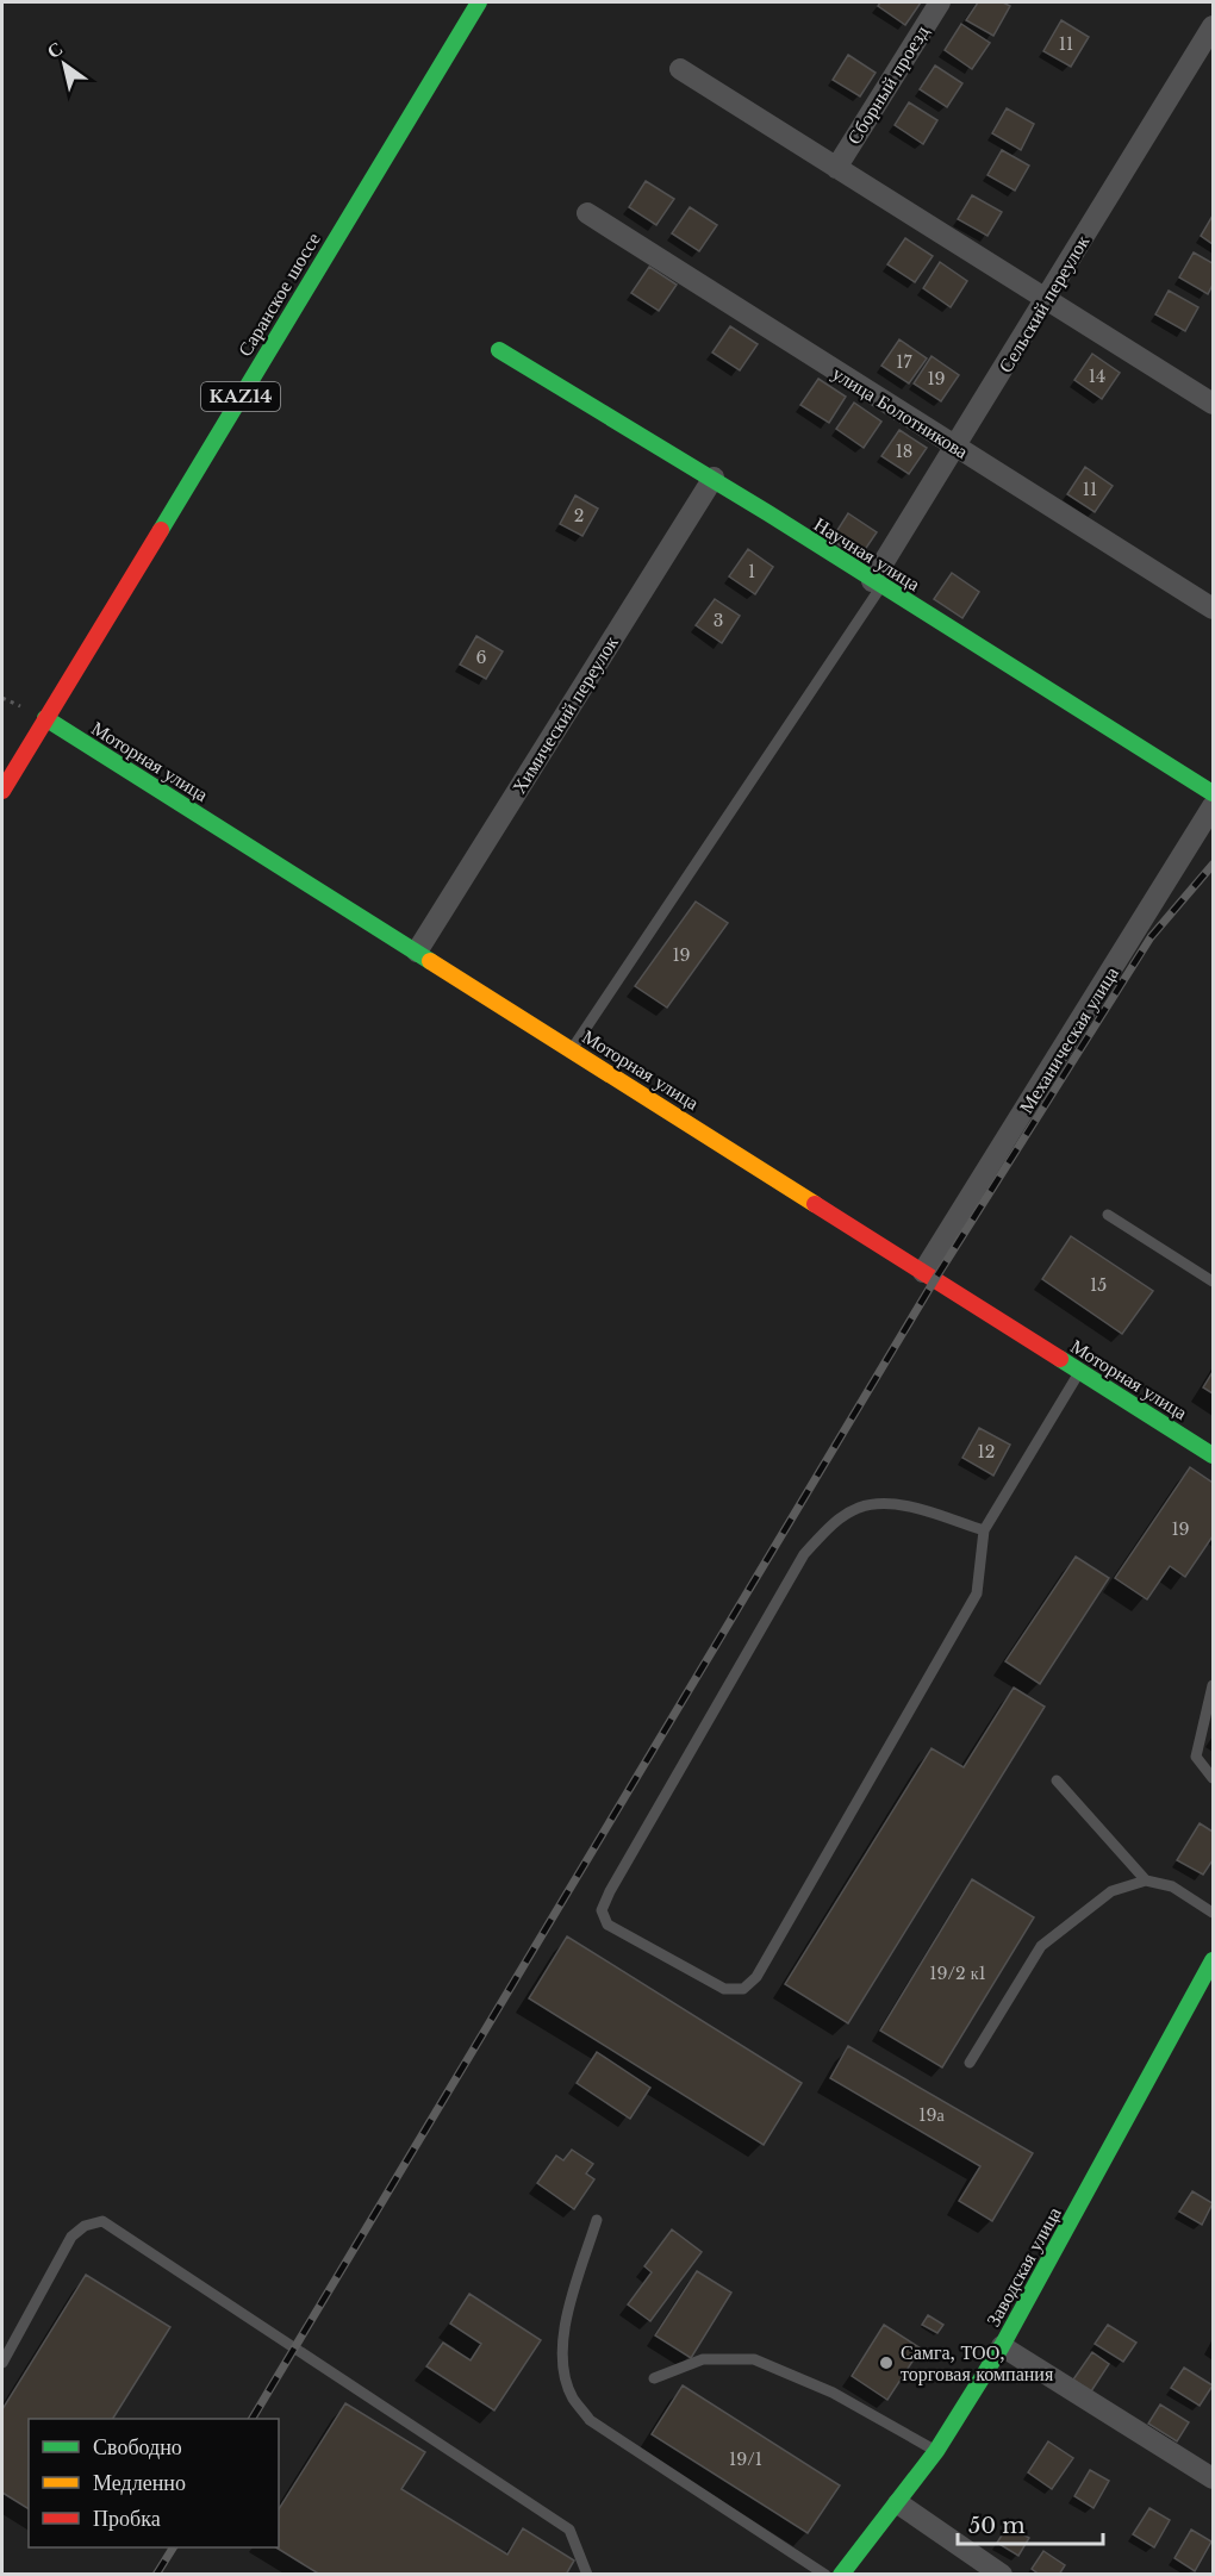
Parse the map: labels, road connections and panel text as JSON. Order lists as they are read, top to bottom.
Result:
{
  "streets": {
    "main road": [
      "Саранское шоссе",
      "KAZ14",
      "Научная улица",
      "Моторная улица",
      "Заводская улица"
    ],
    "street": [
      "Сборный проезд",
      "Сельский переулок",
      "улица Болотникова",
      "Химический переулок",
      "Механическая улица"
    ]
  },
  "crossings": [
    ["Саранское шоссе", "Моторная улица"],
    ["Сельский переулок", "улица Болотникова"],
    ["Сельский переулок", "Научная улица"],
    ["Научная улица", "Химический переулок"],
    ["Химический переулок", "Моторная улица"],
    ["Моторная улица", "Механическая улица"]
  ],
  "places": ["Самга, ТОО, торговая компания"],
  "house_numbers": [
    "11",
    "17",
    "14",
    "19",
    "18",
    "11",
    "2",
    "1",
    "3",
    "6",
    "19",
    "15",
    "12",
    "19",
    "19/2 к1",
    "19а",
    "19/1"
  ],
  "legend": ["Свободно", "Медленно", "Пробка"],
  "scale_bar": "50 m",
  "north": "top left"
}
